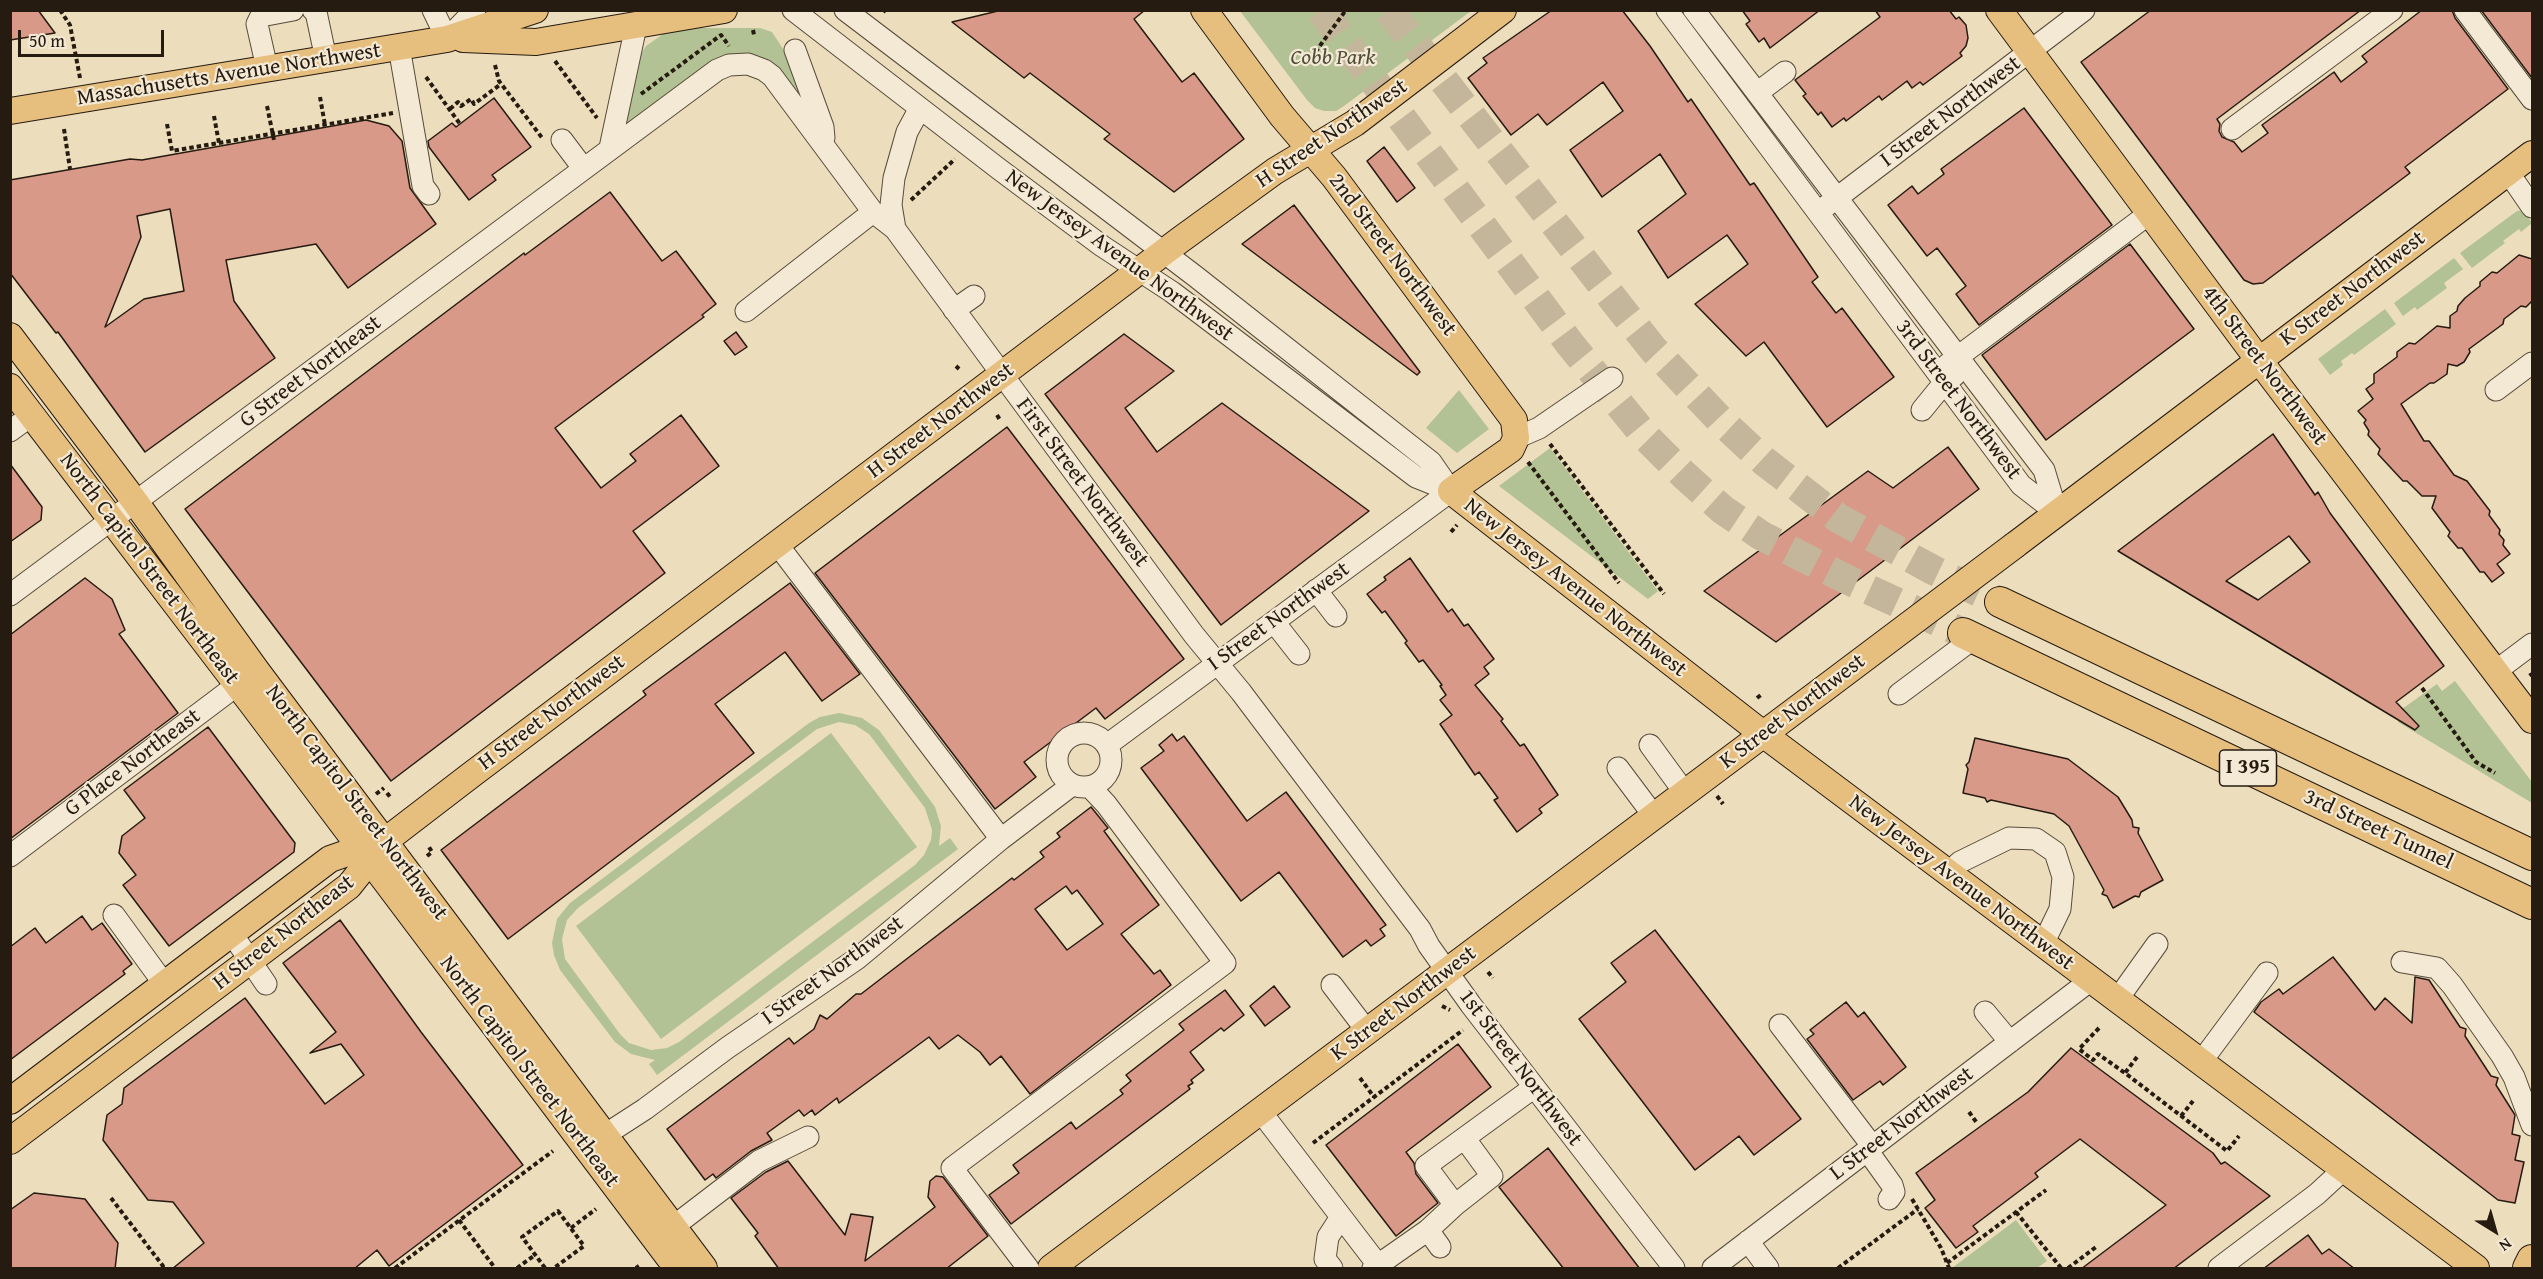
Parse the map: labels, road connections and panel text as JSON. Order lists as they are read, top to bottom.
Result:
{
  "streets": {
    "highway": ["I 395", "3rd Street Tunnel"],
    "main road": [
      "Massachusetts Avenue Northwest",
      "H Street Northwest",
      "2nd Street Northwest",
      "New Jersey Avenue Northwest",
      "K Street Northwest",
      "4th Street Northwest",
      "North Capitol Street Northeast",
      "North Capitol Street Northwest",
      "H Street Northeast"
    ],
    "street": [
      "I Street Northwest",
      "G Street Northeast",
      "3rd Street Northwest",
      "First Street Northwest",
      "G Place Northeast",
      "1st Street Northwest",
      "L Street Northwest"
    ]
  },
  "crossings": [
    ["I Street Northwest", "New Jersey Avenue Northwest"],
    ["I Street Northwest", "4th Street Northwest"],
    ["I Street Northwest", "3rd Street Northwest"],
    ["I Street Northwest", "First Street Northwest"],
    ["I Street Northwest", "North Capitol Street Northeast"],
    ["I Street Northwest", "1st Street Northwest"],
    ["H Street Northwest", "2nd Street Northwest"],
    ["H Street Northwest", "New Jersey Avenue Northwest"],
    ["H Street Northwest", "First Street Northwest"],
    ["H Street Northwest", "North Capitol Street Northwest"],
    ["H Street Northwest", "H Street Northeast"],
    ["New Jersey Avenue Northwest", "K Street Northwest"],
    ["New Jersey Avenue Northwest", "First Street Northwest"],
    ["New Jersey Avenue Northwest", "L Street Northwest"],
    ["K Street Northwest", "4th Street Northwest"],
    ["K Street Northwest", "3rd Street Northwest"],
    ["K Street Northwest", "1st Street Northwest"],
    ["G Street Northeast", "North Capitol Street Northeast"],
    ["G Street Northeast", "North Capitol Street Northwest"],
    ["First Street Northwest", "1st Street Northwest"],
    ["North Capitol Street Northeast", "G Place Northeast"],
    ["North Capitol Street Northeast", "North Capitol Street Northwest"],
    ["North Capitol Street Northeast", "H Street Northeast"],
    ["G Place Northeast", "North Capitol Street Northwest"],
    ["North Capitol Street Northwest", "H Street Northeast"]
  ],
  "parks": ["Cobb Park"],
  "scale_bar": "50 m",
  "north": "bottom right"
}
